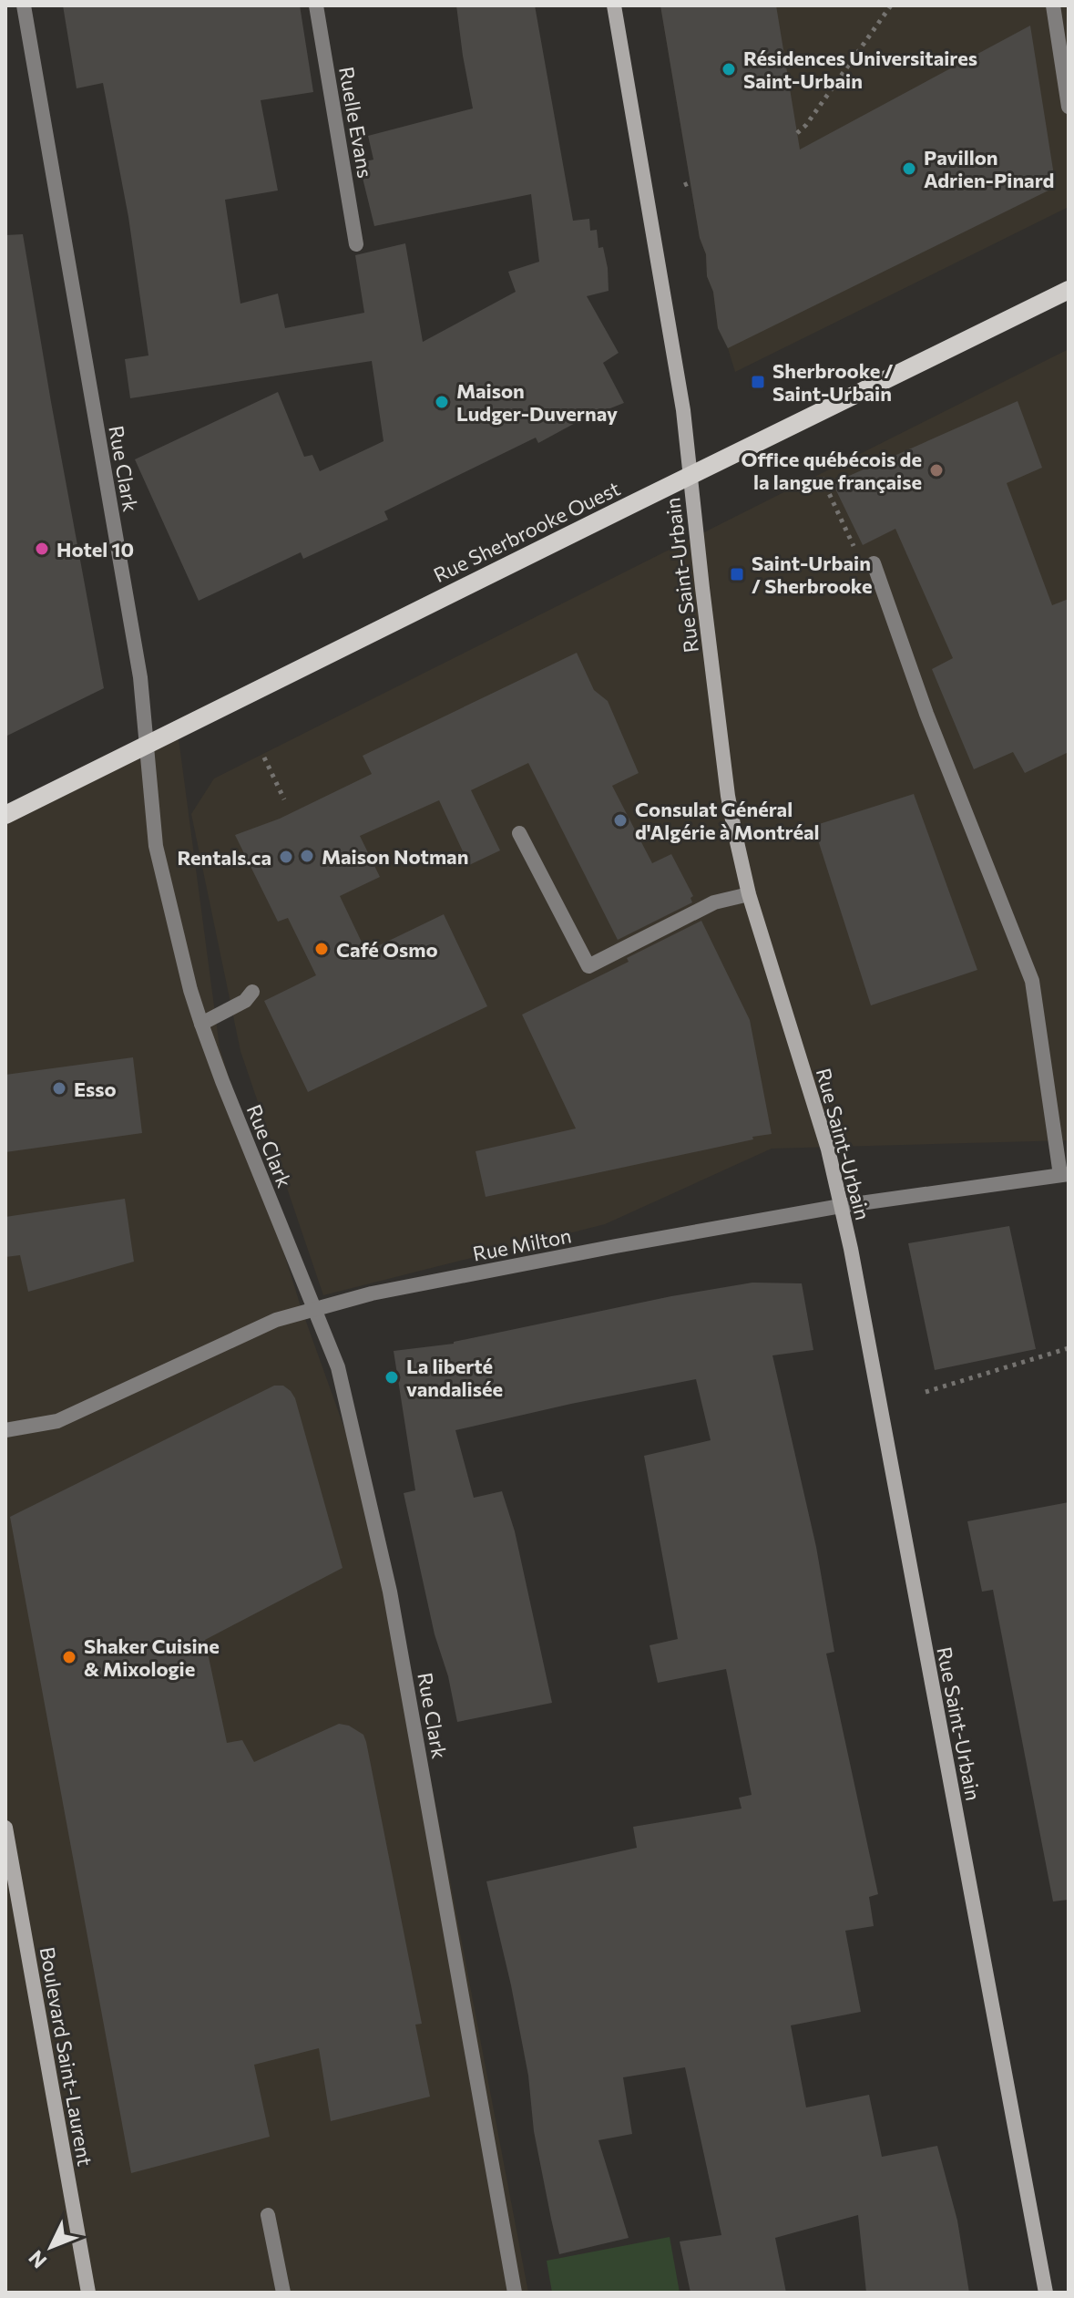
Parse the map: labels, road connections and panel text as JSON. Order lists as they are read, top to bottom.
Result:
{
  "streets": {
    "main road": ["Rue Sherbrooke Ouest", "Rue Saint-Urbain", "Boulevard Saint-Laurent"],
    "street": ["Ruelle Evans", "Rue Clark", "Rue Milton"]
  },
  "crossings": [
    ["Rue Clark", "Rue Sherbrooke Ouest"],
    ["Rue Clark", "Rue Milton"],
    ["Rue Sherbrooke Ouest", "Rue Saint-Urbain"],
    ["Rue Saint-Urbain", "Rue Milton"]
  ],
  "places": {
    "other": [
      "Résidences Universitaires Saint-Urbain",
      "Pavillon Adrien-Pinard",
      "Maison Ludger-Duvernay",
      "Office québécois de la langue française",
      "Hotel 10",
      "Consulat Général d'Algérie à Montréal",
      "Maison Notman",
      "Rentals.ca",
      "Café Osmo",
      "Esso",
      "La liberté vandalisée",
      "Shaker Cuisine & Mixologie"
    ],
    "transit": ["Sherbrooke / Saint-Urbain", "Saint-Urbain / Sherbrooke"]
  },
  "north": "bottom left"
}
